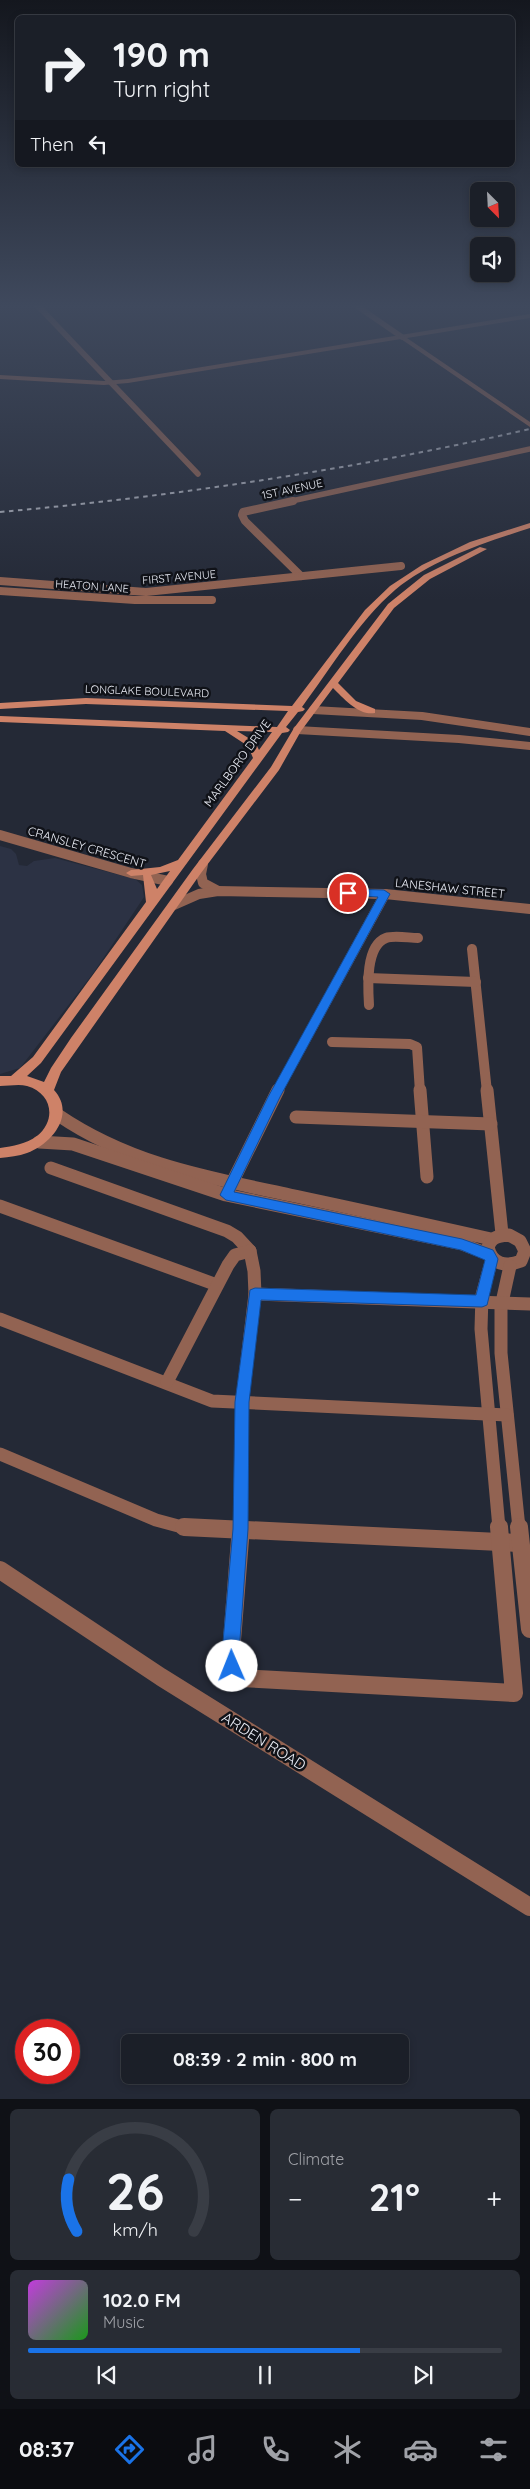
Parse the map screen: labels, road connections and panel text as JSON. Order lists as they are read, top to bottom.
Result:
{
  "streets": {
    "main road": ["LONGLAKE BOULEVARD", "MARLBORO DRIVE"],
    "street": [
      "1ST AVENUE",
      "FIRST AVENUE",
      "HEATON LANE",
      "CRANSLEY CRESCENT",
      "LANESHAW STREET",
      "ARDEN ROAD"
    ]
  },
  "crossings": [
    ["1ST AVENUE", "FIRST AVENUE"],
    ["LONGLAKE BOULEVARD", "MARLBORO DRIVE"],
    ["MARLBORO DRIVE", "CRANSLEY CRESCENT"]
  ],
  "north": "bottom right",
  "page": {
    "turn": ["190 m", "Turn right"],
    "then": "Then",
    "limit": "30",
    "trip": "08:39 · 2 min · 800 m",
    "tile": "Climate",
    "heat": ["−", "21°", "+"],
    "song": ["102.0 FM", "Music"],
    "tabs": "08:37",
    "gauge": ["26", "km/h"]
  }
}
